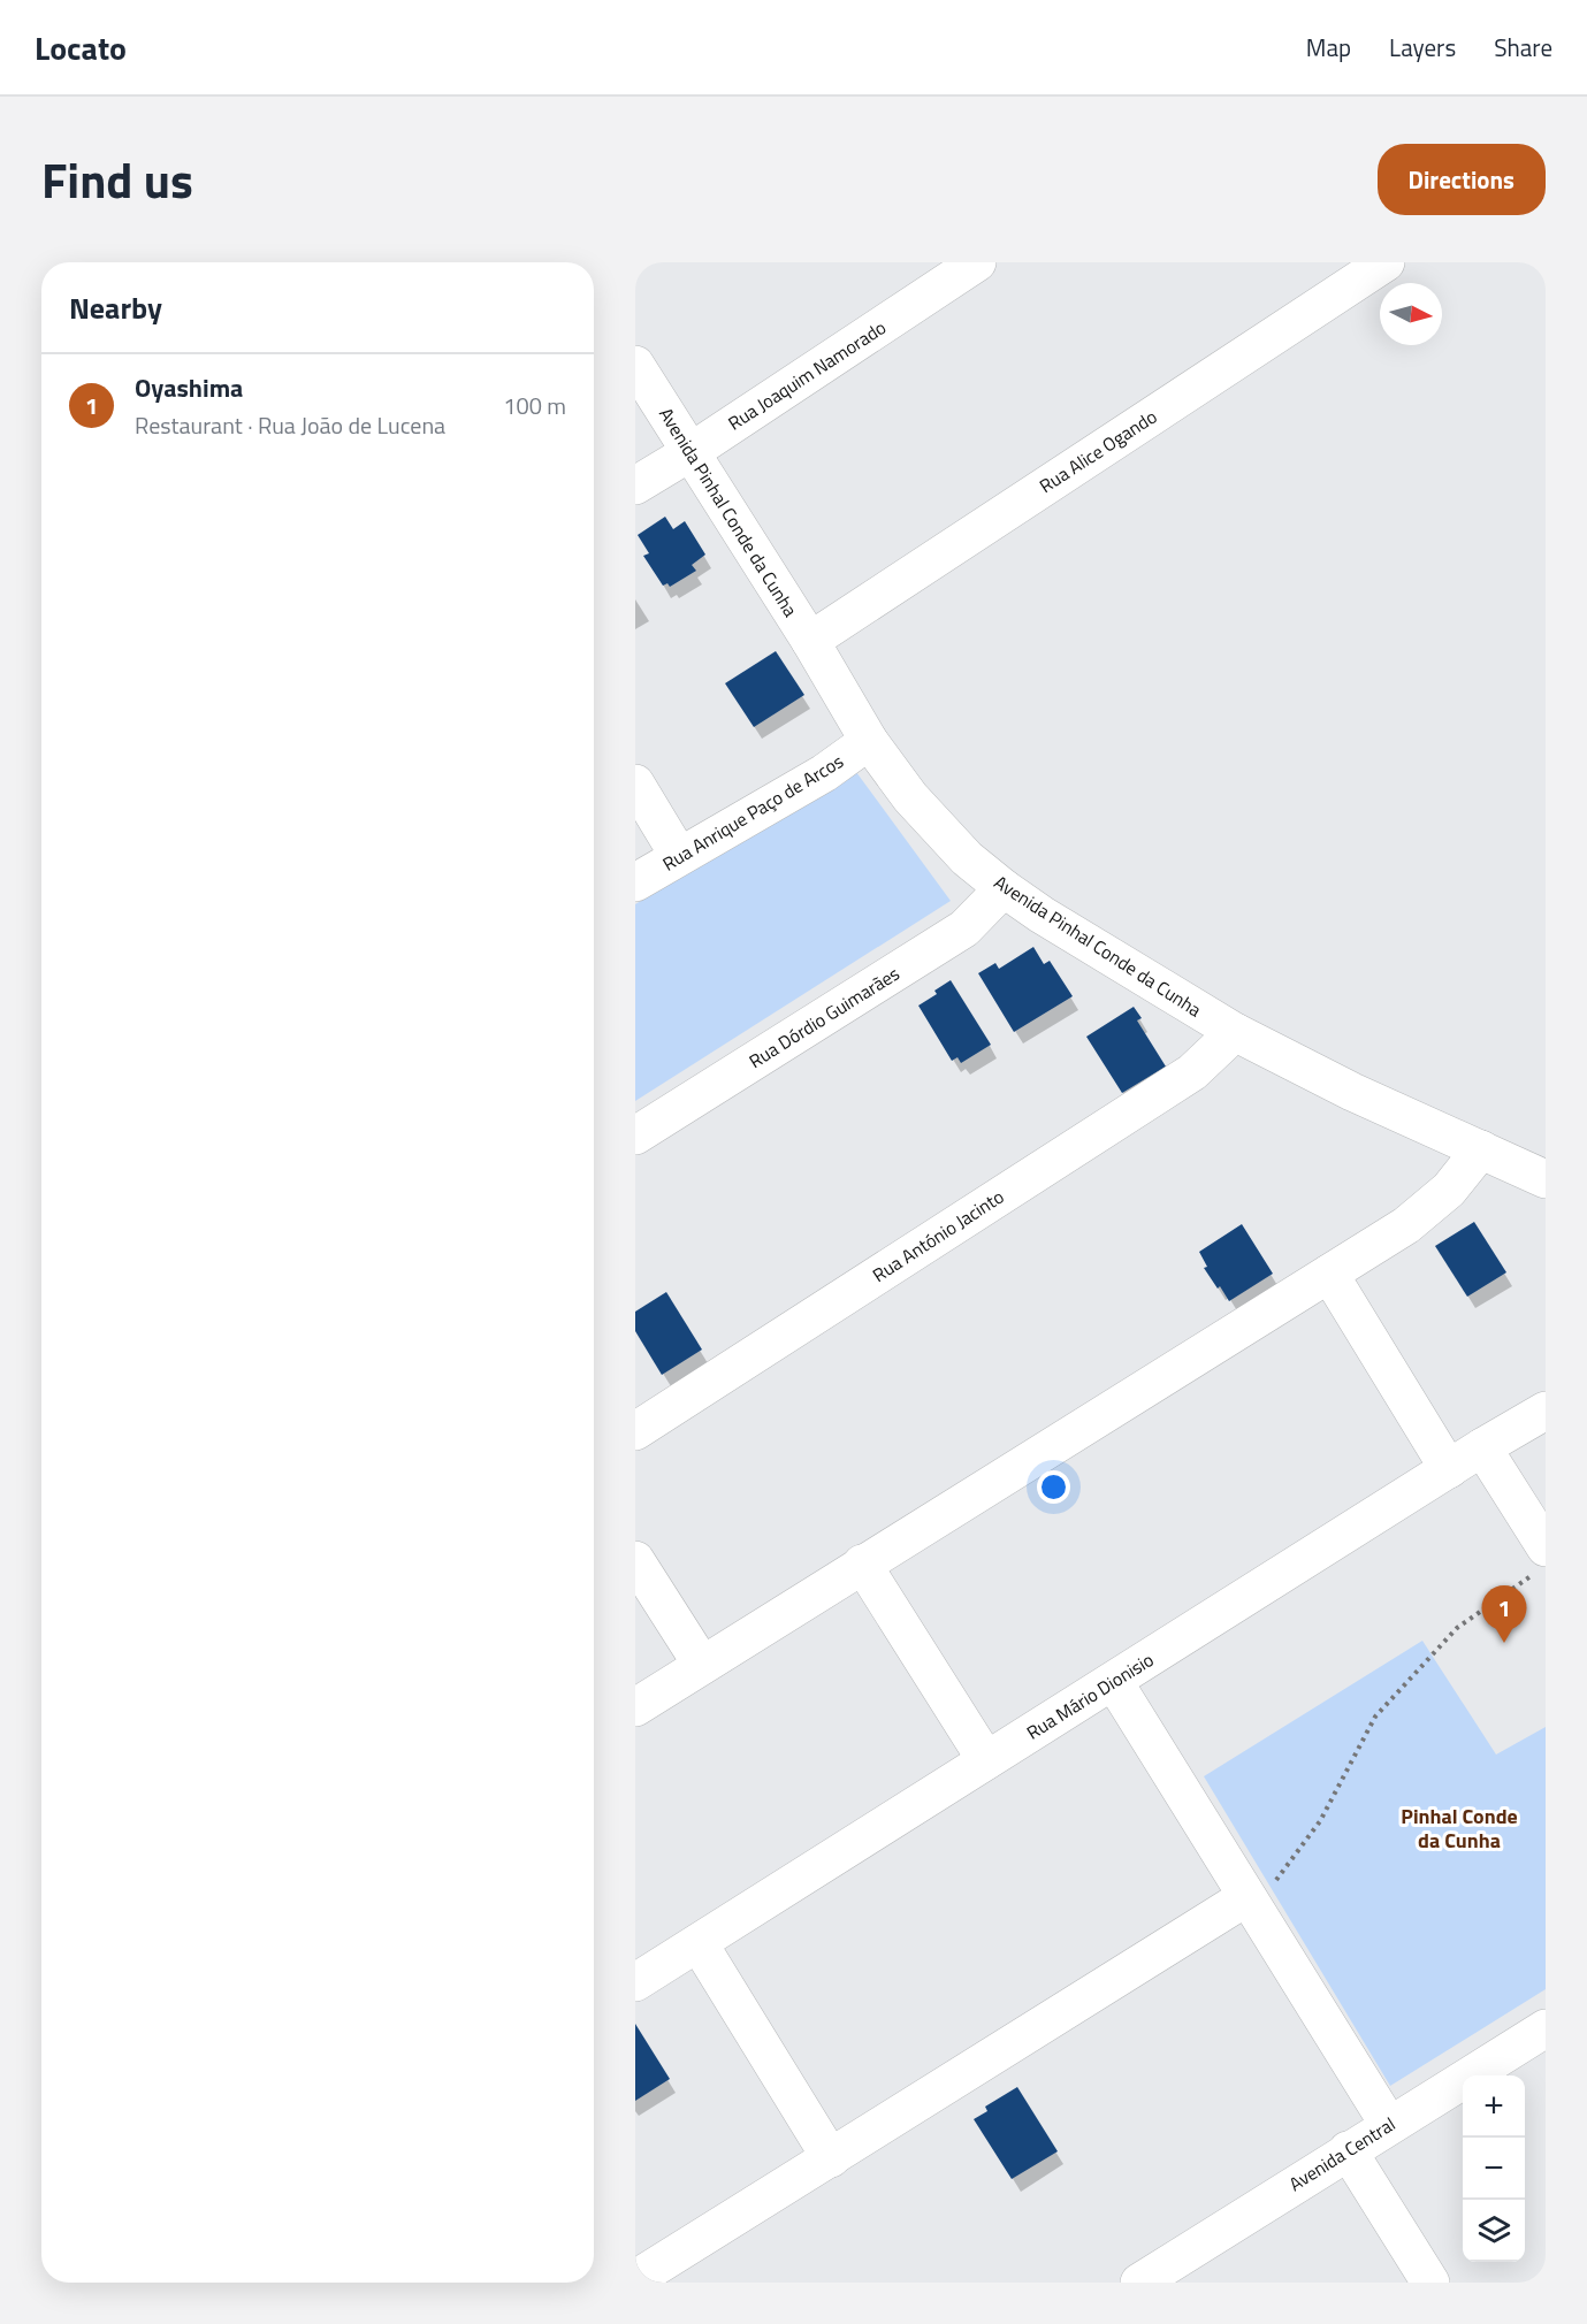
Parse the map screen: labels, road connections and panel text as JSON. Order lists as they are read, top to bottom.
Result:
{
  "streets": {
    "street": [
      "Rua Joaquim Namorado",
      "Rua Alice Ogando",
      "Avenida Pinhal Conde da Cunha",
      "Rua Anrique Paço de Arcos",
      "Rua Dórdio Guimarães",
      "Rua António Jacinto",
      "Rua Mário Dionisio",
      "Avenida Central"
    ]
  },
  "crossings": [
    ["Rua Joaquim Namorado", "Avenida Pinhal Conde da Cunha"],
    ["Rua Alice Ogando", "Avenida Pinhal Conde da Cunha"],
    ["Avenida Pinhal Conde da Cunha", "Rua Anrique Paço de Arcos"],
    ["Avenida Pinhal Conde da Cunha", "Rua Dórdio Guimarães"],
    ["Avenida Pinhal Conde da Cunha", "Rua António Jacinto"]
  ],
  "districts": ["Pinhal Conde da Cunha"],
  "north": "right",
  "page": {
    "header": "Locato",
    "nav": ["Map", "Layers", "Share"],
    "title": "Find us",
    "buttons": "Directions",
    "heading": "Nearby",
    "list": [
      {
        "mark": "1",
        "name": "Oyashima",
        "note": "Restaurant · Rua João de Lucena",
        "value": "100 m"
      }
    ],
    "pins": "1",
    "map_buttons": ["+", "−"]
  }
}
